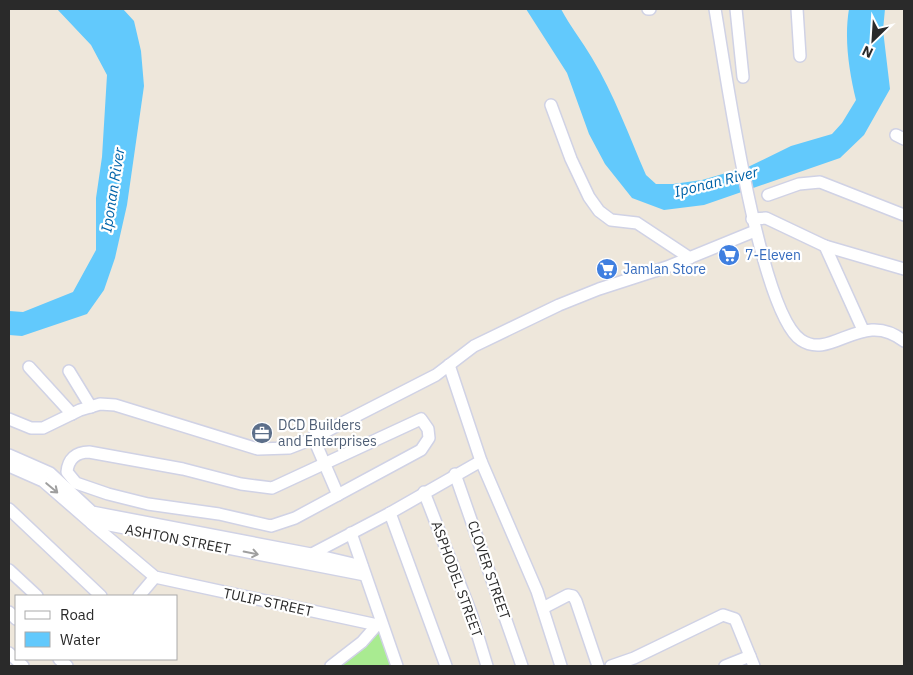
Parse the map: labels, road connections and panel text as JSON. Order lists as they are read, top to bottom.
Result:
{
  "streets": {
    "street": [
      "ASHTON STREET",
      "CLOVER STREET",
      "ASPHODEL STREET",
      "TULIP STREET"
    ]
  },
  "water": ["Iponan River"],
  "places": {
    "supermarket": ["7-Eleven", "Jamlan Store"],
    "office": ["DCD Builders and Enterprises"]
  },
  "legend": ["Road", "Water"],
  "north": "bottom left"
}
